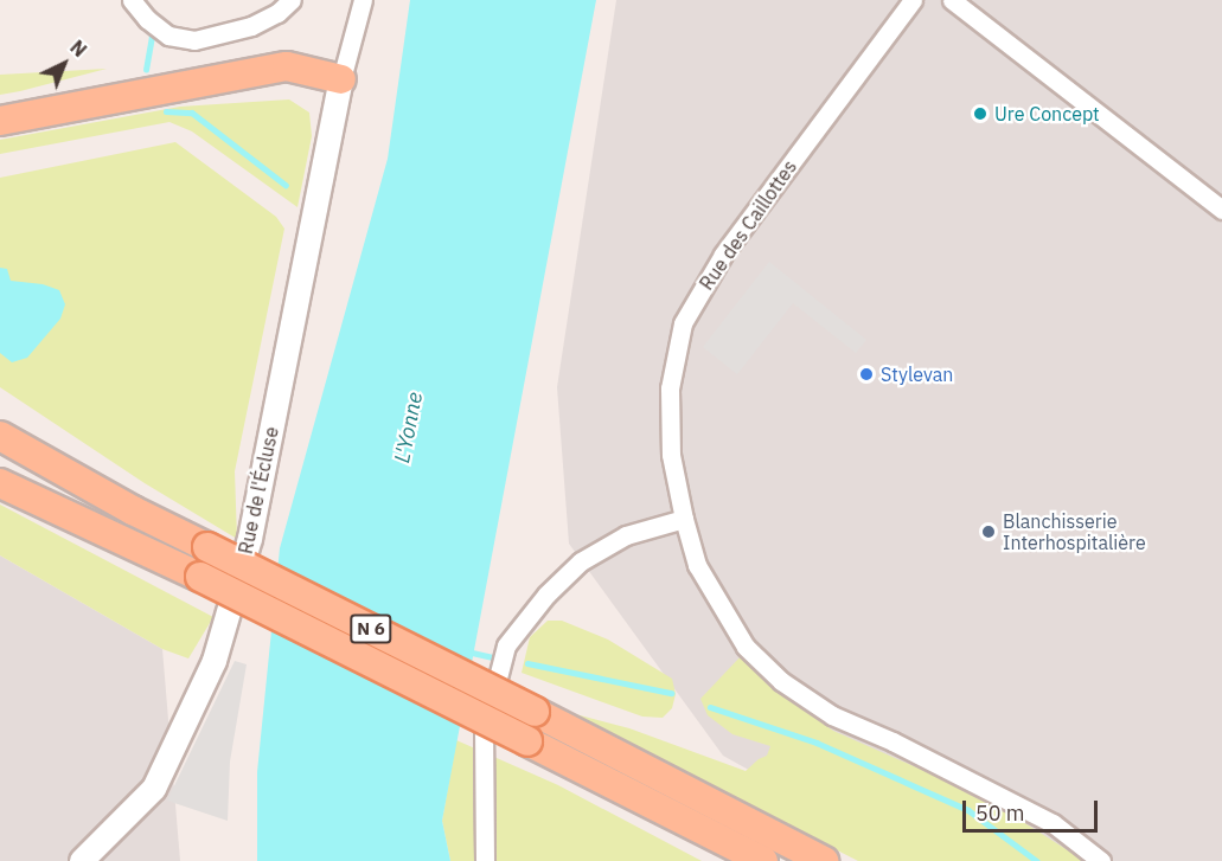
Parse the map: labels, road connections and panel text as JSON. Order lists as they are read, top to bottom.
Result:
{
  "streets": {
    "main road": ["N 6"],
    "street": ["Rue des Caillottes", "Rue de l'Écluse"]
  },
  "water": ["L'Yonne"],
  "places": ["Ure Concept", "Stylevan", "Blanchisserie Interhospitalière"],
  "scale_bar": "50 m",
  "north": "top right"
}
